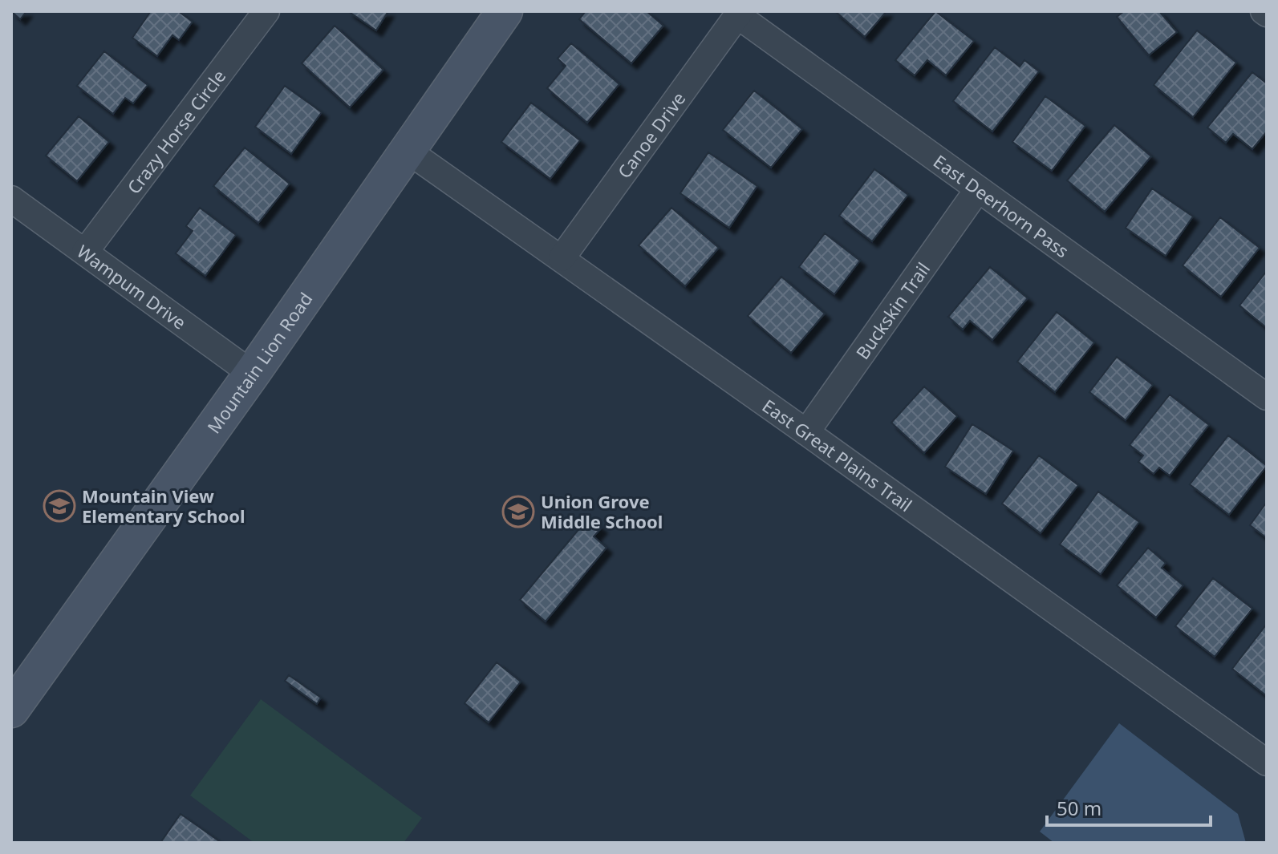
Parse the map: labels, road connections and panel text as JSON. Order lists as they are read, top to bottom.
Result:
{
  "streets": {
    "street": [
      "Crazy Horse Circle",
      "Canoe Drive",
      "East Deerhorn Pass",
      "Wampum Drive",
      "Buckskin Trail",
      "Mountain Lion Road",
      "East Great Plains Trail"
    ]
  },
  "crossings": [
    ["Crazy Horse Circle", "Wampum Drive"],
    ["Canoe Drive", "East Deerhorn Pass"],
    ["Canoe Drive", "East Great Plains Trail"],
    ["East Deerhorn Pass", "Buckskin Trail"],
    ["Wampum Drive", "Mountain Lion Road"],
    ["Buckskin Trail", "East Great Plains Trail"],
    ["Mountain Lion Road", "East Great Plains Trail"]
  ],
  "places": {
    "school or university": ["Mountain View Elementary School", "Union Grove Middle School"]
  },
  "scale_bar": "50 m"
}
